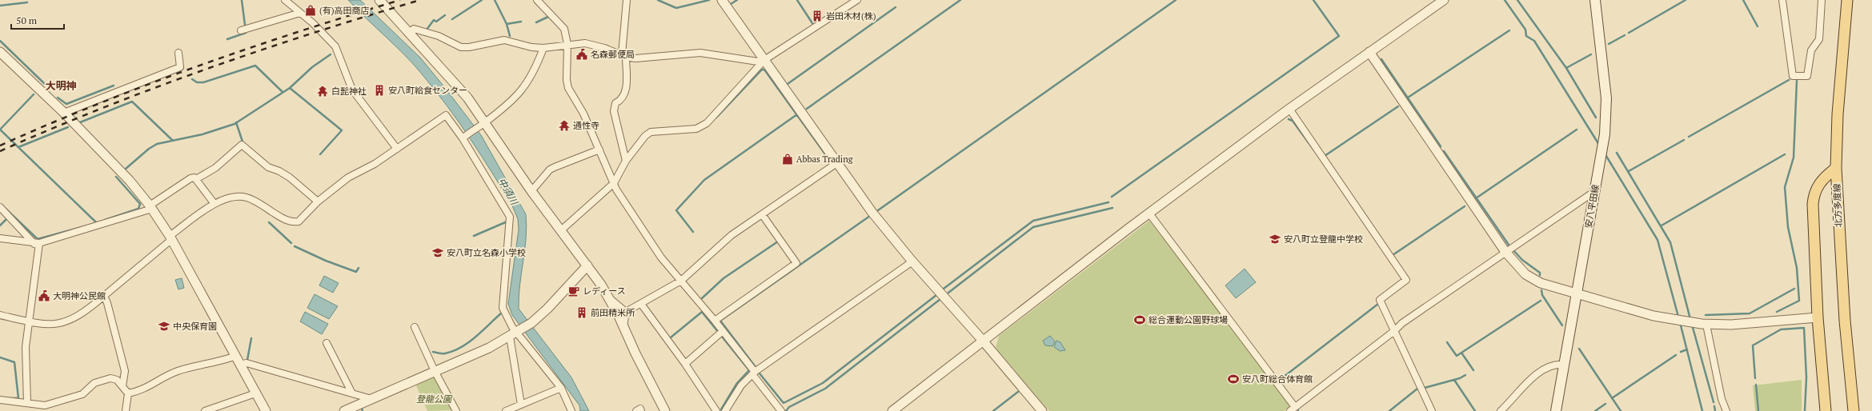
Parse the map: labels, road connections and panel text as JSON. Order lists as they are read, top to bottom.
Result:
{
  "streets": {
    "main road": ["北方多度線", "安八平田線"]
  },
  "districts": ["大明神"],
  "water": ["中須川"],
  "parks": ["登龍公園"],
  "places": {
    "shop": ["(有)高田商店", "Abbas Trading"],
    "building": ["岩田木材(株)", "安八町給食センター", "前田精米所"],
    "public building": ["名森郵便局", "大明神公民館"],
    "temple": ["白髭神社", "通性寺"],
    "school or university": ["安八町立登龍中学校", "安八町立名森小学校", "中央保育園"],
    "cafe": ["レディース"],
    "sports": ["総合運動公園野球場", "安八町総合体育館"]
  },
  "scale_bar": "50 m"
}
